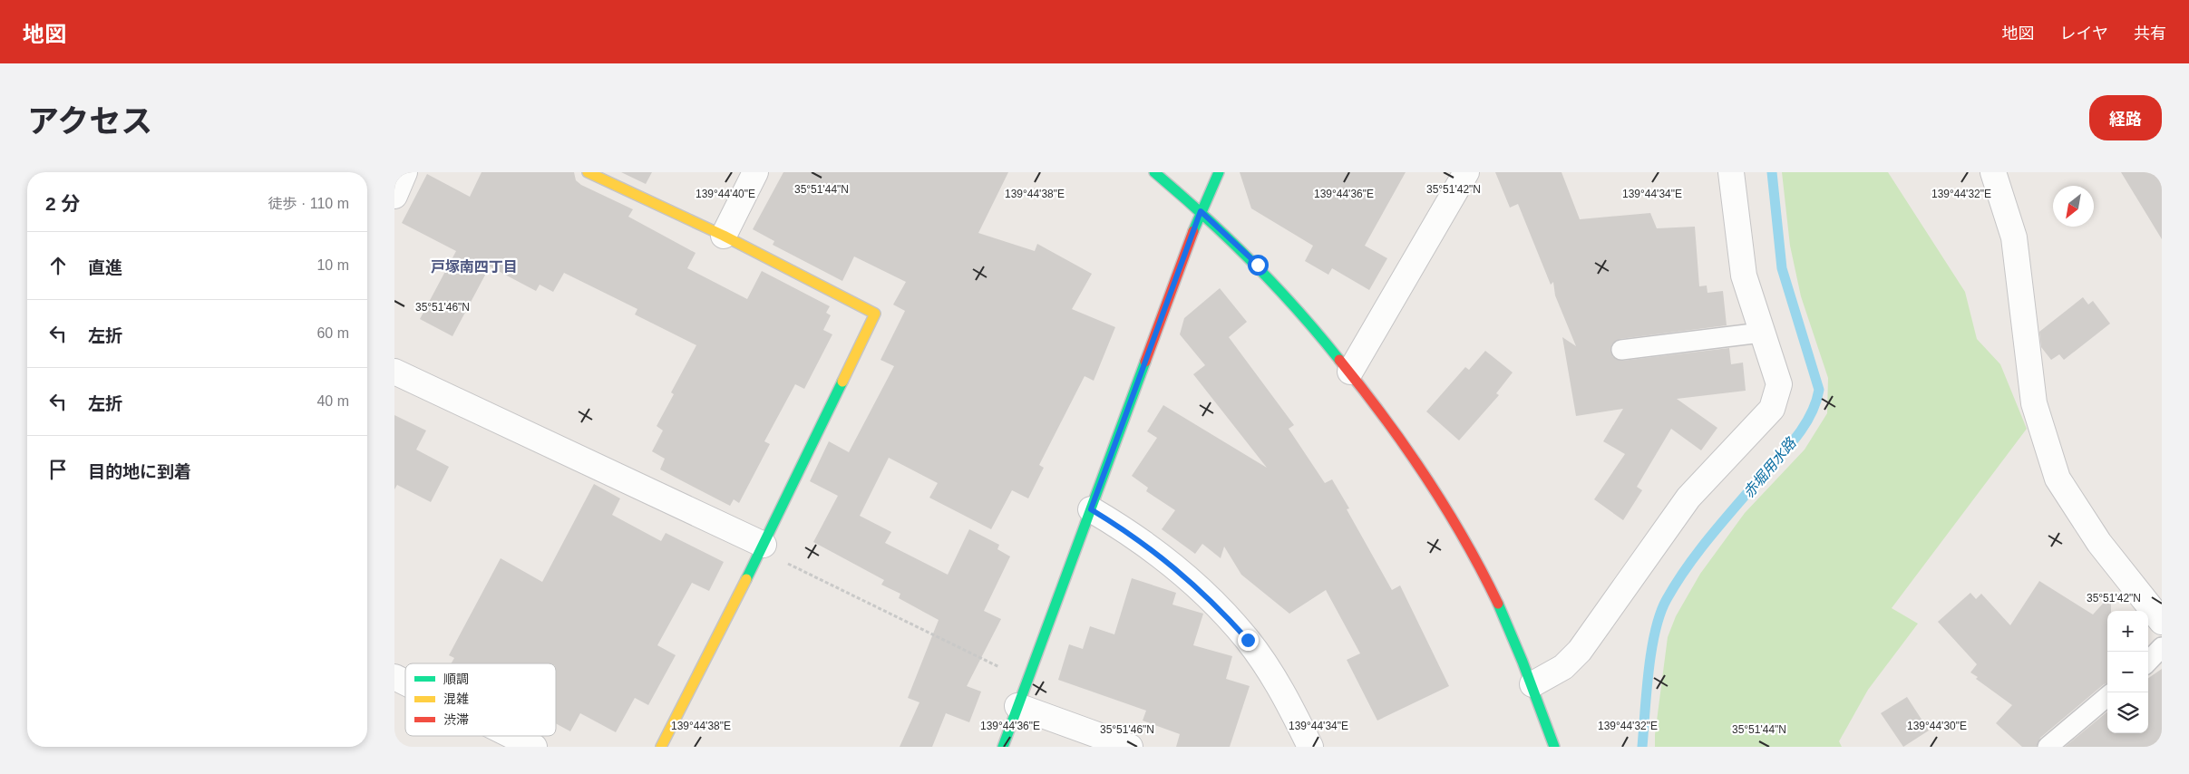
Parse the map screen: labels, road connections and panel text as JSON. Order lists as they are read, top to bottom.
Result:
{
  "districts": ["戸塚南四丁目"],
  "water": ["赤堀用水路"],
  "legend": ["順調", "混雑", "渋滞"],
  "north": "bottom left",
  "page": {
    "header": "地図",
    "nav": ["地図", "レイヤ", "共有"],
    "title": "アクセス",
    "buttons": "経路",
    "heading": ["2 分", "徒歩 · 110 m"],
    "list": [
      ["直進", "10 m"],
      ["左折", "60 m"],
      ["左折", "40 m"],
      "目的地に到着"
    ],
    "map_buttons": ["+", "−"]
  },
  "coordinates": [
    "35°51'42\"N",
    "35°51'44\"N",
    "139°44'38\"E",
    "139°44'36\"E",
    "139°44'34\"E",
    "139°44'32\"E",
    "139°44'40\"E",
    "35°51'46\"N",
    "139°44'30\"E"
  ]
}
